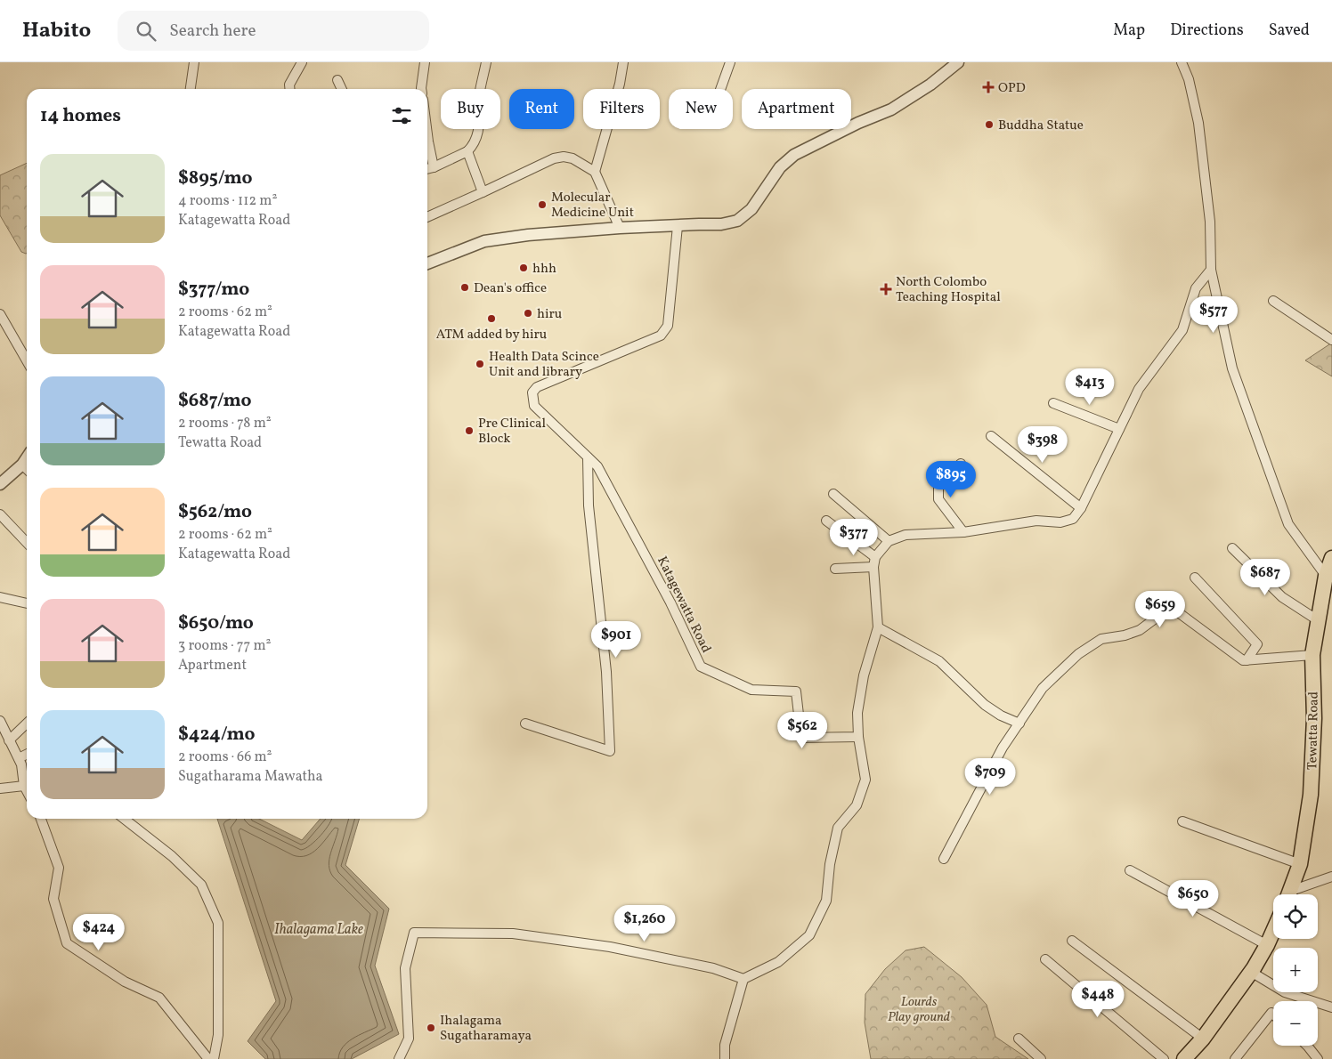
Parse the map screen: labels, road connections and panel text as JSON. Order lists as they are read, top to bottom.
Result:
{
  "streets": {
    "main road": ["Tewatta Road"],
    "street": ["Katagewatta Road"]
  },
  "water": ["Ihalagama Lake"],
  "parks": ["Lourds Play ground"],
  "places": {
    "health": ["OPD", "North Colombo Teaching Hospital"],
    "other": [
      "Buddha Statue",
      "Molecular Medicine Unit",
      "hhh",
      "Dean's office",
      "hiru",
      "ATM added by hiru",
      "Health Data Scince Unit and library",
      "Pre Clinical Block",
      "Ihalagama Sugatharamaya"
    ]
  },
  "page": {
    "header": "Habito",
    "search": "Search here",
    "nav": ["Map", "Directions", "Saved"],
    "chip": [
      "Buy",
      "Rent",
      "Filters",
      "New",
      "Apartment"
    ],
    "heading": "14 homes",
    "list": [
      {
        "name": "$895/mo",
        "note": "4 rooms · 112 m² · Katagewatta Road"
      },
      {
        "name": "$377/mo",
        "note": "2 rooms · 62 m² · Katagewatta Road"
      },
      {
        "name": "$687/mo",
        "note": "2 rooms · 78 m² · Tewatta Road"
      },
      {
        "name": "$562/mo",
        "note": "2 rooms · 62 m² · Katagewatta Road"
      },
      {
        "name": "$650/mo",
        "note": "3 rooms · 77 m² · Apartment"
      },
      {
        "name": "$424/mo",
        "note": "2 rooms · 66 m² · Sugatharama Mawatha"
      }
    ],
    "price": [
      "$577",
      "$413",
      "$398",
      "$895",
      "$377",
      "$687",
      "$659",
      "$901",
      "$562",
      "$709",
      "$650",
      "$1,260",
      "$424",
      "$448"
    ],
    "map_buttons": ["+", "−"]
  }
}
